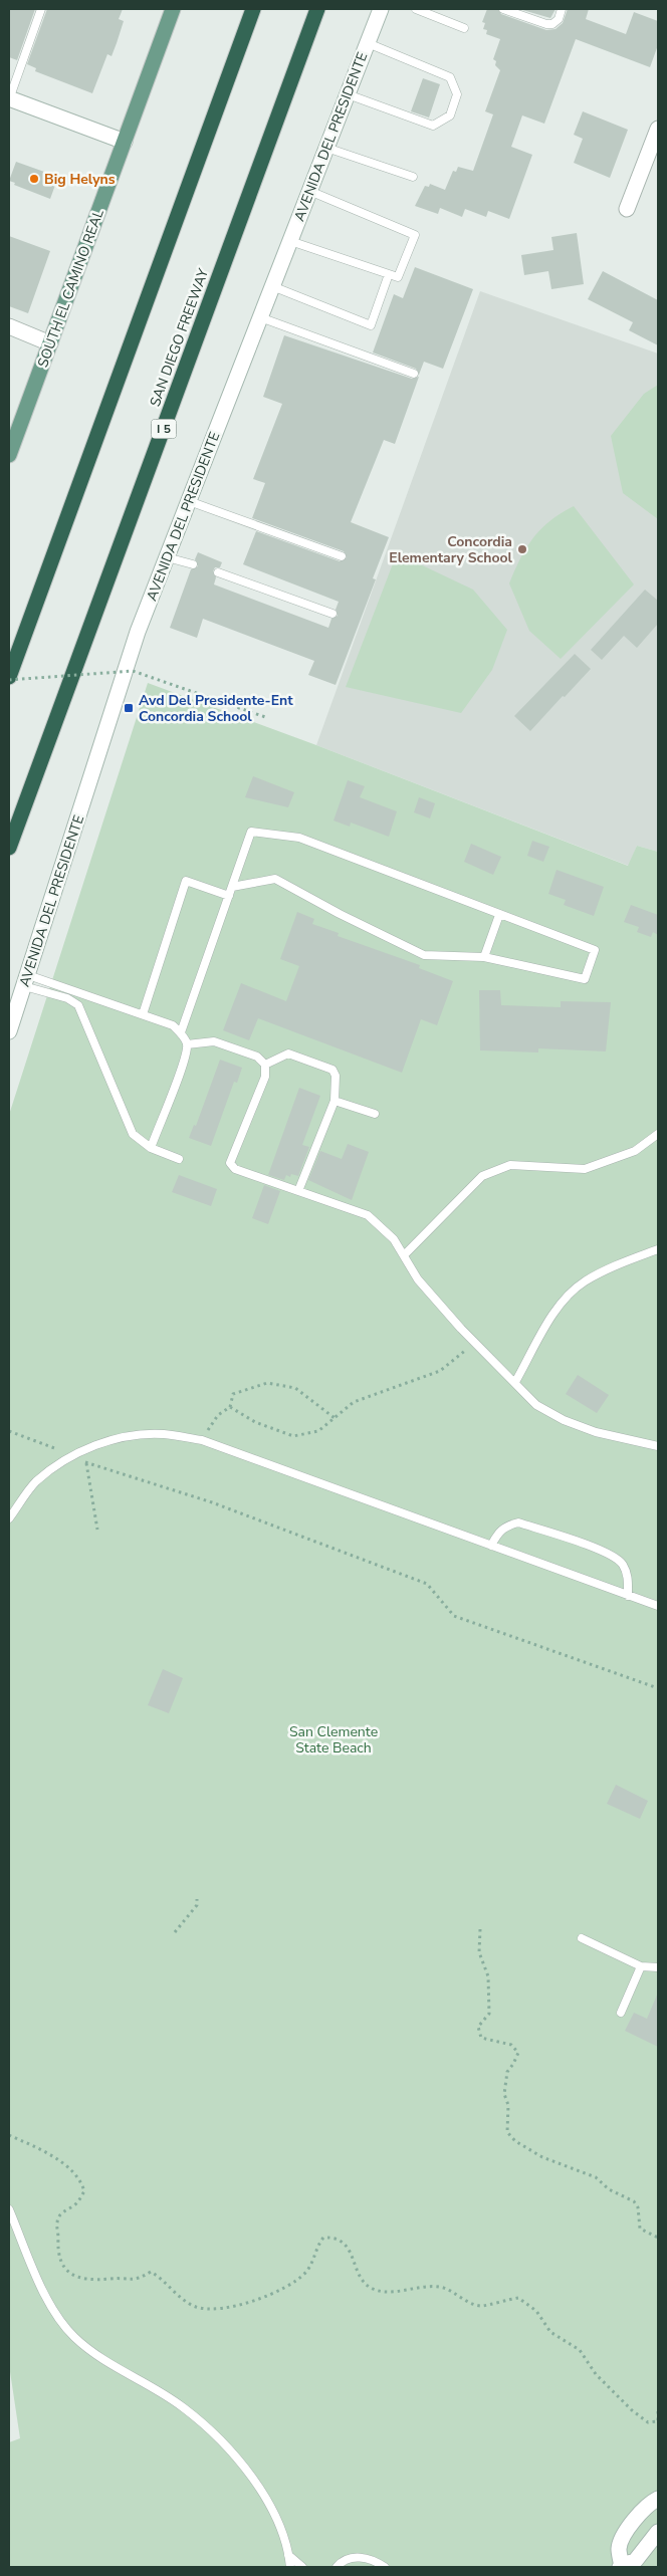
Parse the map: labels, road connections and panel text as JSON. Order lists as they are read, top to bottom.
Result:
{
  "streets": {
    "highway": ["SAN DIEGO FREEWAY", "I 5"],
    "main road": ["SOUTH EL CAMINO REAL"],
    "street": ["AVENIDA DEL PRESIDENTE"]
  },
  "parks": ["San Clemente State Beach"],
  "places": {
    "other": ["Big Helyns", "Concordia Elementary School"],
    "transit": ["Avd Del Presidente-Ent Concordia School"]
  }
}
